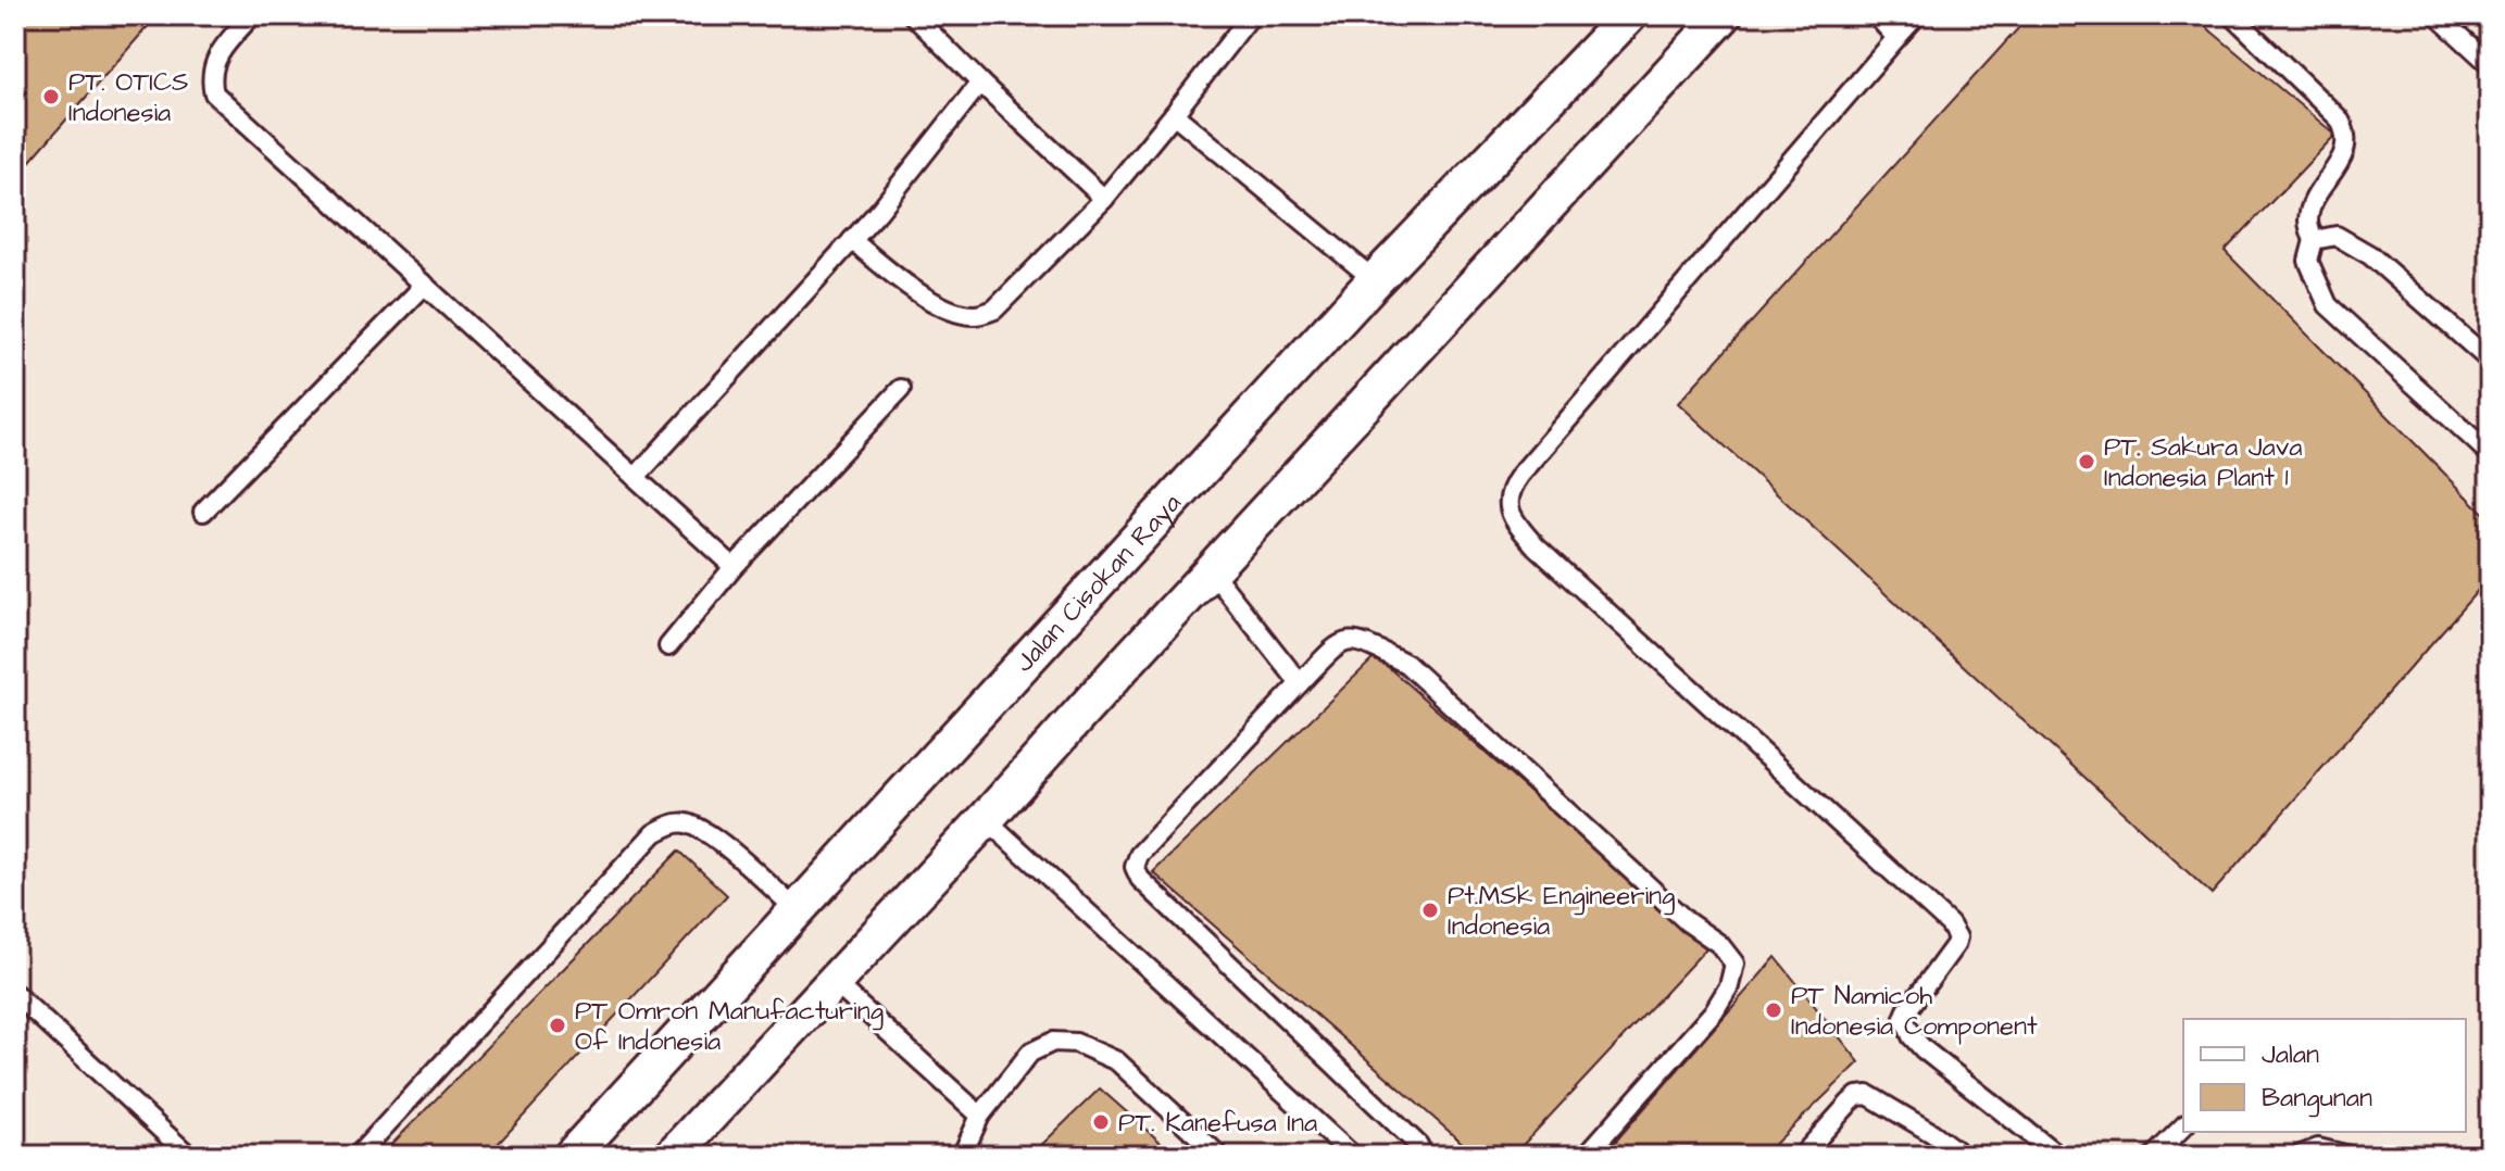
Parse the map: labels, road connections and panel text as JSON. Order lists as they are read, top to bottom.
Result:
{
  "streets": {
    "street": ["Jalan Cisokan Raya"]
  },
  "places": [
    "PT. OTICS Indonesia",
    "PT. Sakura Java Indonesia Plant 1",
    "Pt.MSk Engineering Indonesia",
    "PT Namicoh Indonesia Component",
    "PT Omron Manufacturing Of Indonesia",
    "PT. Kanefusa Ina"
  ],
  "legend": ["Jalan", "Bangunan"]
}
